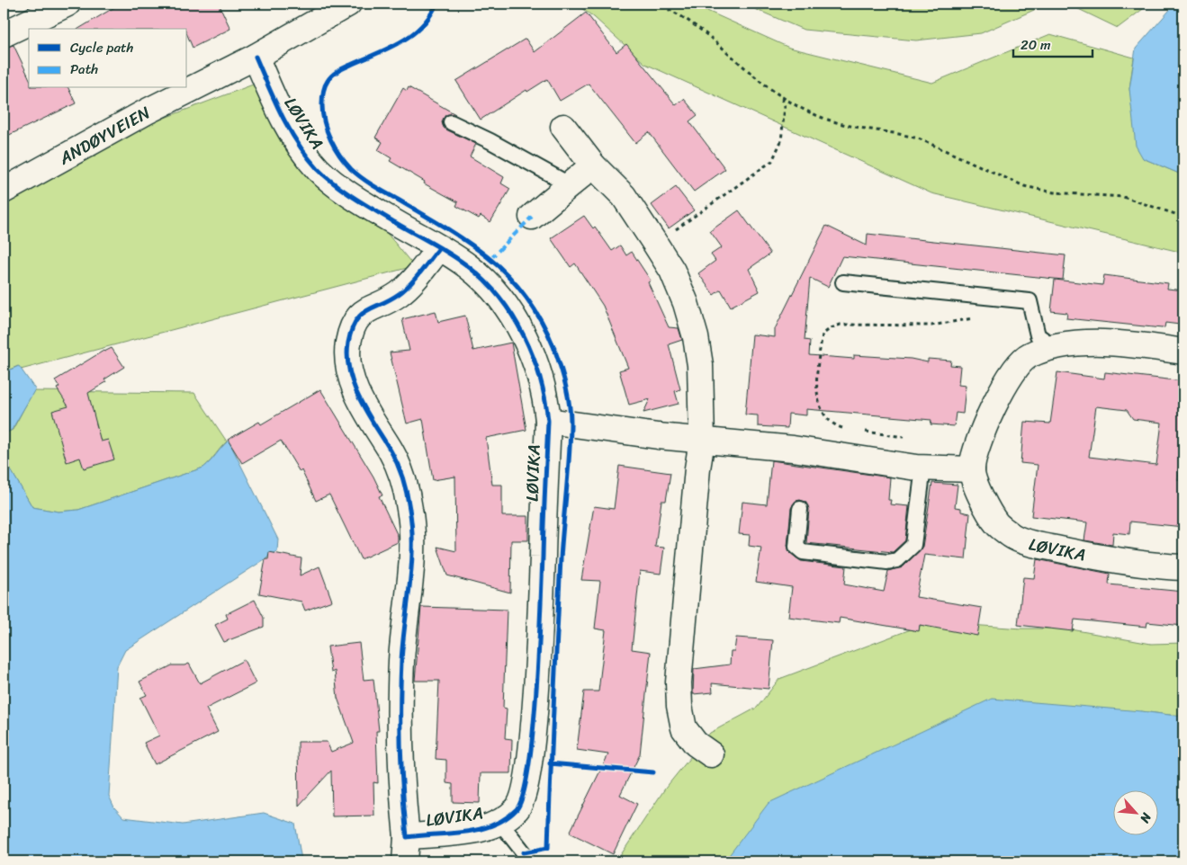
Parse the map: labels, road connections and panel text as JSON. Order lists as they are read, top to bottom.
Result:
{
  "streets": {
    "street": ["LØVIKA", "ANDØYVEIEN"]
  },
  "crossings": [
    ["LØVIKA", "ANDØYVEIEN"]
  ],
  "legend": ["Cycle path", "Path"],
  "scale_bar": "20 m",
  "north": "bottom right"
}
